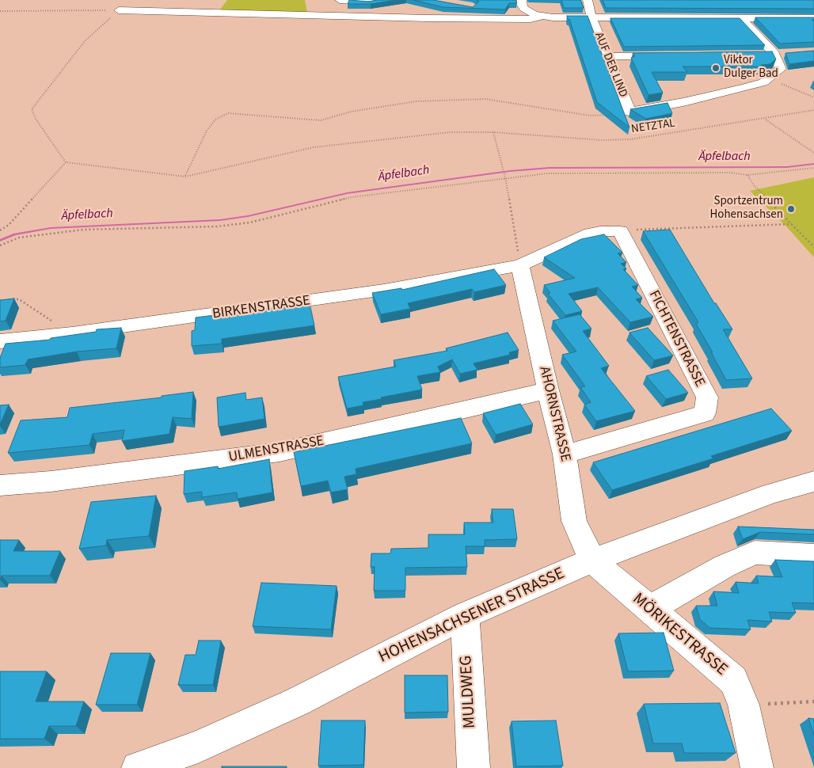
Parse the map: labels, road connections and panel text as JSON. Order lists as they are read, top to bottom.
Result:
{
  "streets": {
    "street": [
      "AUF DER LIND",
      "BIRKENSTRASSE",
      "FICHTENSTRASSE",
      "AHORNSTRASSE",
      "ULMENSTRASSE",
      "HOHENSACHSENER STRASSE",
      "MÖRIKESTRASSE",
      "MULDWEG"
    ],
    "path": ["NETZTAL"]
  },
  "crossings": [
    ["BIRKENSTRASSE", "AHORNSTRASSE"],
    ["FICHTENSTRASSE", "AHORNSTRASSE"],
    ["AHORNSTRASSE", "ULMENSTRASSE"],
    ["AHORNSTRASSE", "HOHENSACHSENER STRASSE"],
    ["AHORNSTRASSE", "MÖRIKESTRASSE"],
    ["HOHENSACHSENER STRASSE", "MÖRIKESTRASSE"],
    ["HOHENSACHSENER STRASSE", "MULDWEG"]
  ],
  "water": ["Äpfelbach"],
  "places": ["Viktor Dulger Bad", "Sportzentrum Hohensachsen"]
}
